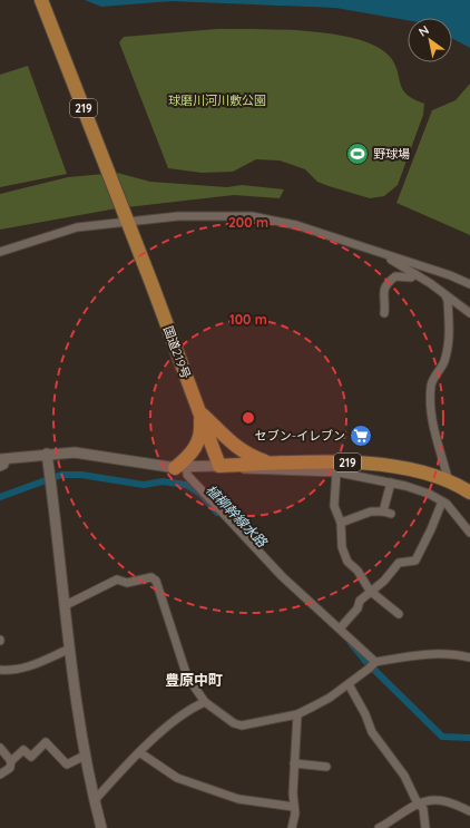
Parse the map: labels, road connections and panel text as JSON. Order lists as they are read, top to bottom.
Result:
{
  "streets": {
    "highway": ["219", "国道219号"]
  },
  "crossings": [
    ["219", "国道219号"]
  ],
  "districts": ["豊原中町"],
  "water": ["植柳幹線水路"],
  "parks": ["球磨川河川敷公園"],
  "places": {
    "sports": ["野球場"],
    "supermarket": ["セブン-イレブン"]
  },
  "north": "top left",
  "rings": ["200 m", "100 m"]
}
